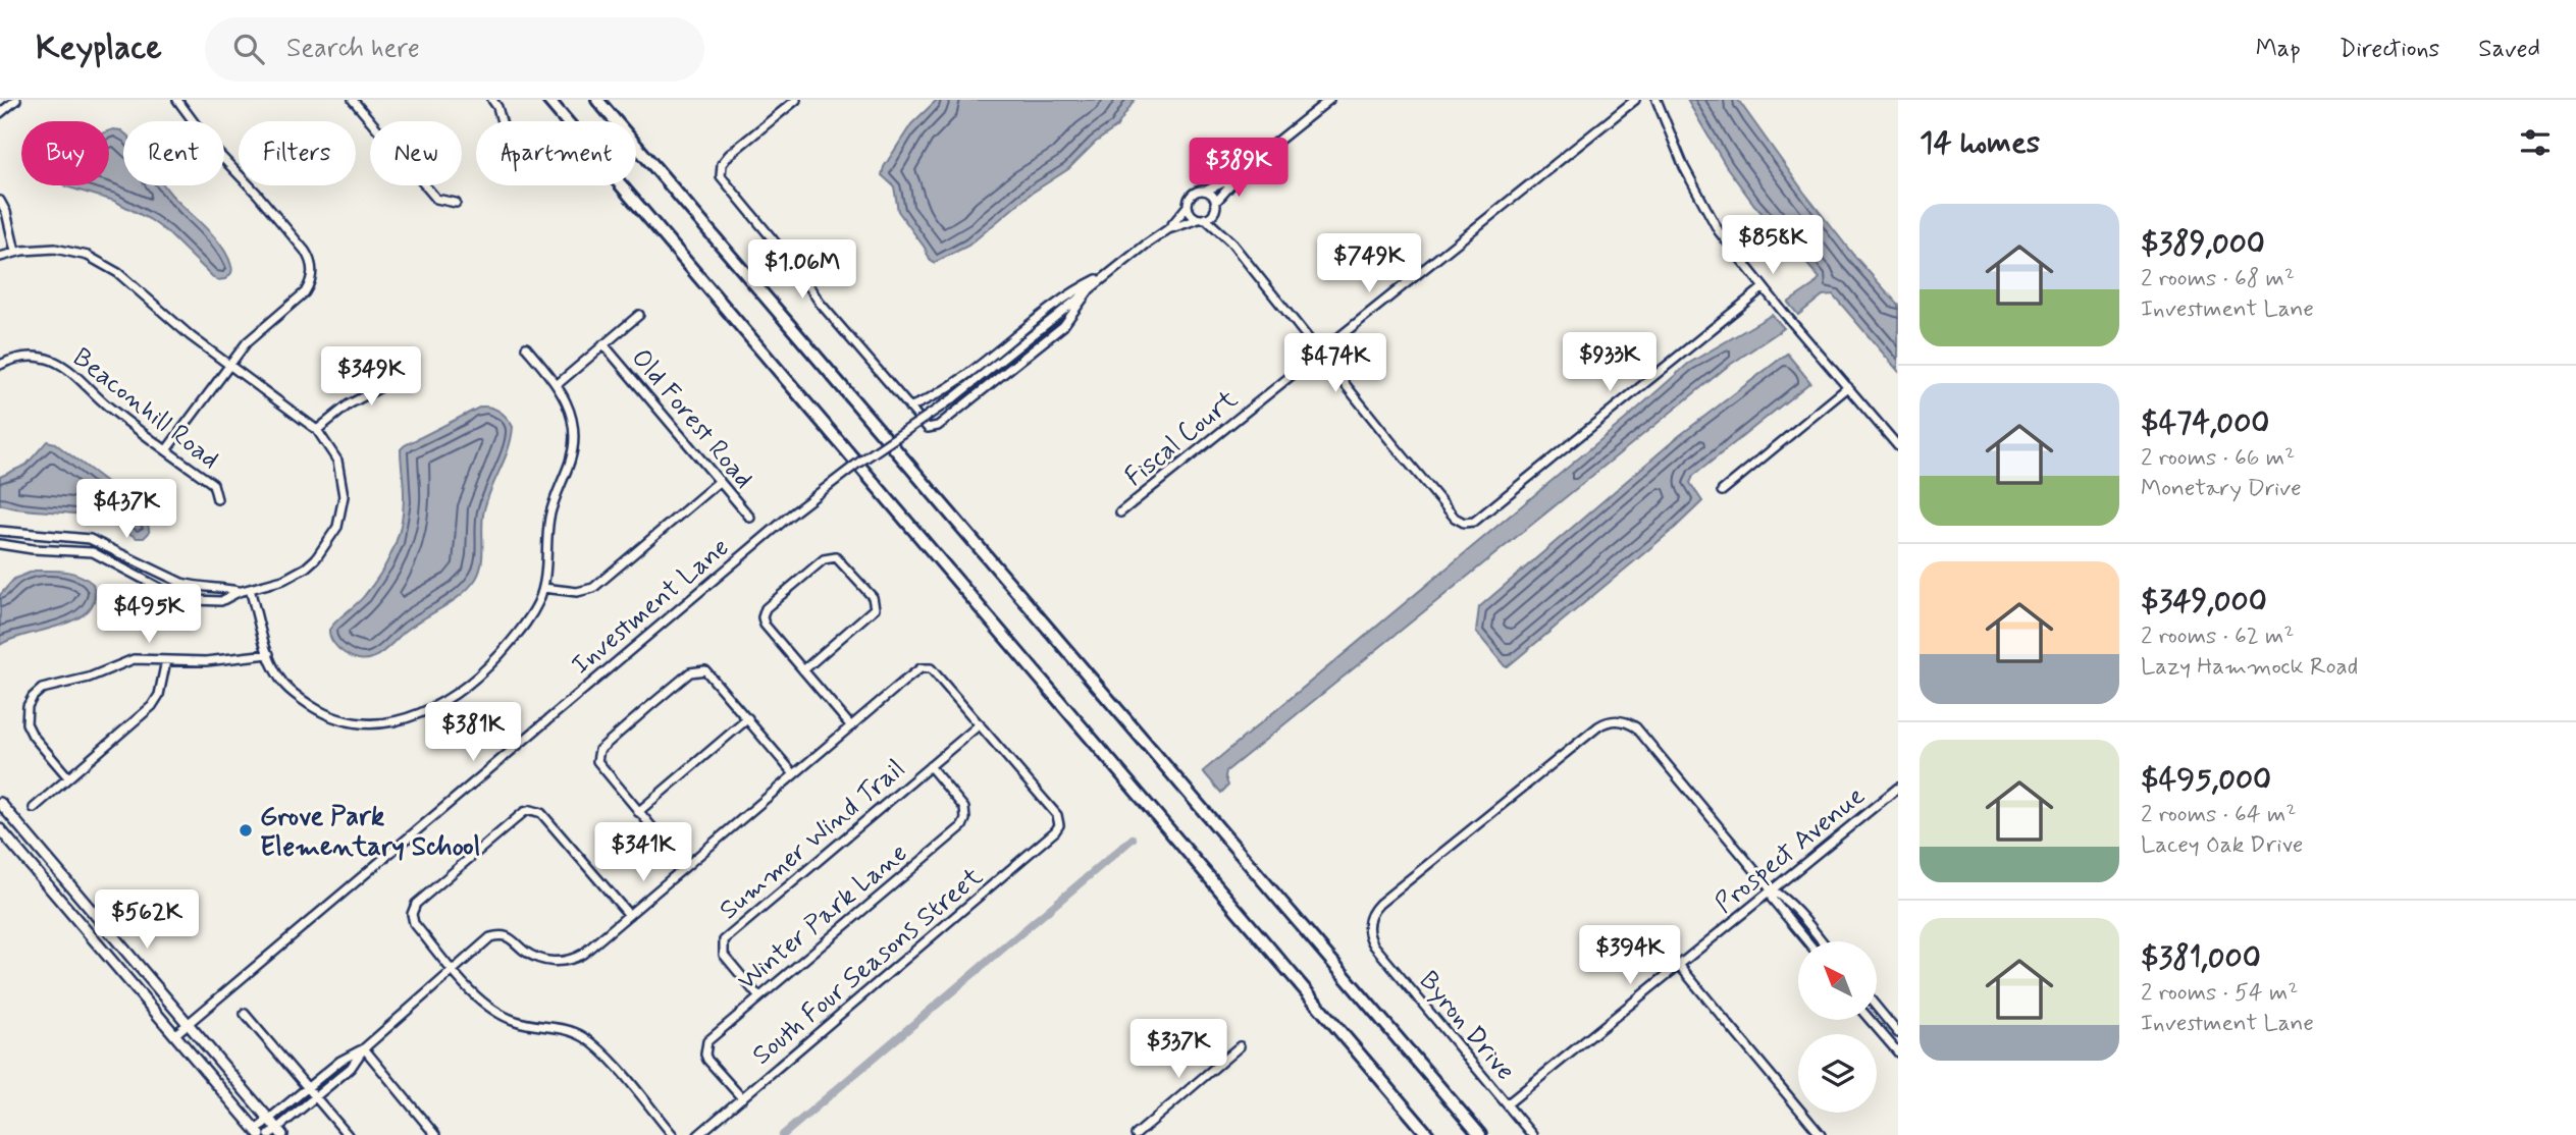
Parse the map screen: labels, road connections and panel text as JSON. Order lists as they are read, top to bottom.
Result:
{
  "streets": {
    "street": [
      "Beaconhill Road",
      "Old Forest Road",
      "Fiscal Court",
      "Investment Lane",
      "Summer Wind Trail",
      "Prospect Avenue",
      "Winter Park Lane",
      "South Four Seasons Street",
      "Byron Drive"
    ]
  },
  "crossings": [
    ["Summer Wind Trail", "Winter Park Lane"],
    ["Summer Wind Trail", "South Four Seasons Street"],
    ["Prospect Avenue", "Byron Drive"],
    ["Winter Park Lane", "South Four Seasons Street"]
  ],
  "places": ["Grove Park Elementary School"],
  "north": "top left",
  "page": {
    "header": "Keyplace",
    "search": "Search here",
    "nav": ["Map", "Directions", "Saved"],
    "heading": "14 homes",
    "chip": [
      "Buy",
      "Rent",
      "Filters",
      "New",
      "Apartment"
    ],
    "price": [
      "$389K",
      "$858K",
      "$749K",
      "$1.06M",
      "$933K",
      "$474K",
      "$349K",
      "$437K",
      "$495K",
      "$381K",
      "$341K",
      "$562K",
      "$394K",
      "$337K"
    ],
    "list": [
      {
        "name": "$389,000",
        "note": "2 rooms · 68 m² · Investment Lane"
      },
      {
        "name": "$474,000",
        "note": "2 rooms · 66 m² · Monetary Drive"
      },
      {
        "name": "$349,000",
        "note": "2 rooms · 62 m² · Lazy Hammock Road"
      },
      {
        "name": "$495,000",
        "note": "2 rooms · 64 m² · Lacey Oak Drive"
      },
      {
        "name": "$381,000",
        "note": "2 rooms · 54 m² · Investment Lane"
      }
    ]
  }
}
